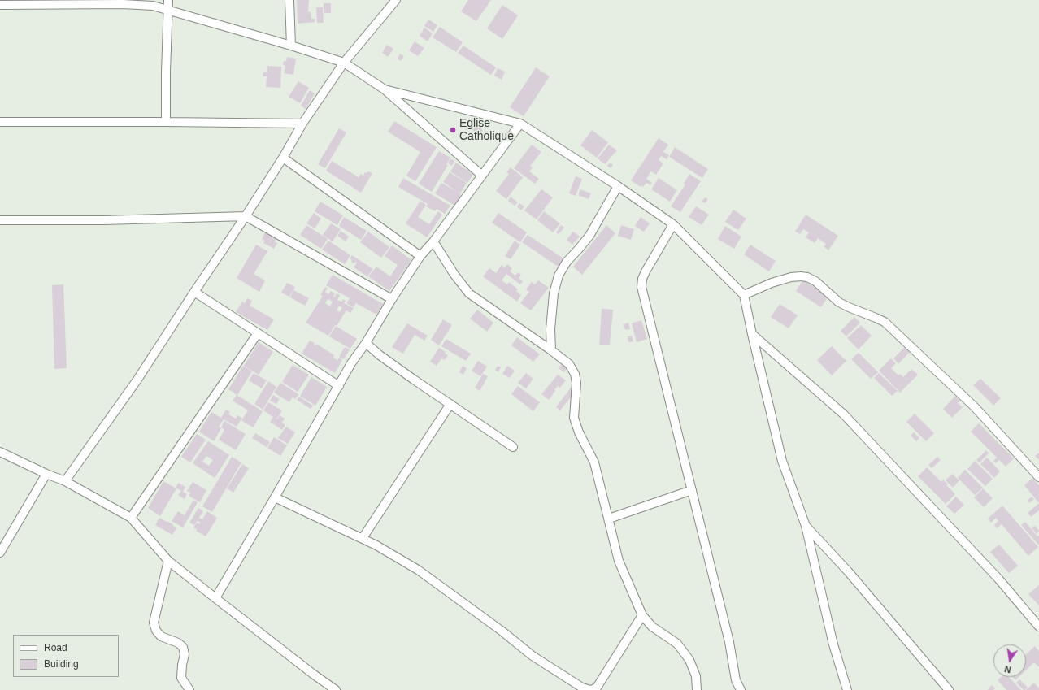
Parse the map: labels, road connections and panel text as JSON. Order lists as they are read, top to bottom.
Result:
{
  "places": ["Eglise Catholique"],
  "legend": ["Road", "Building"],
  "north": "bottom"
}
